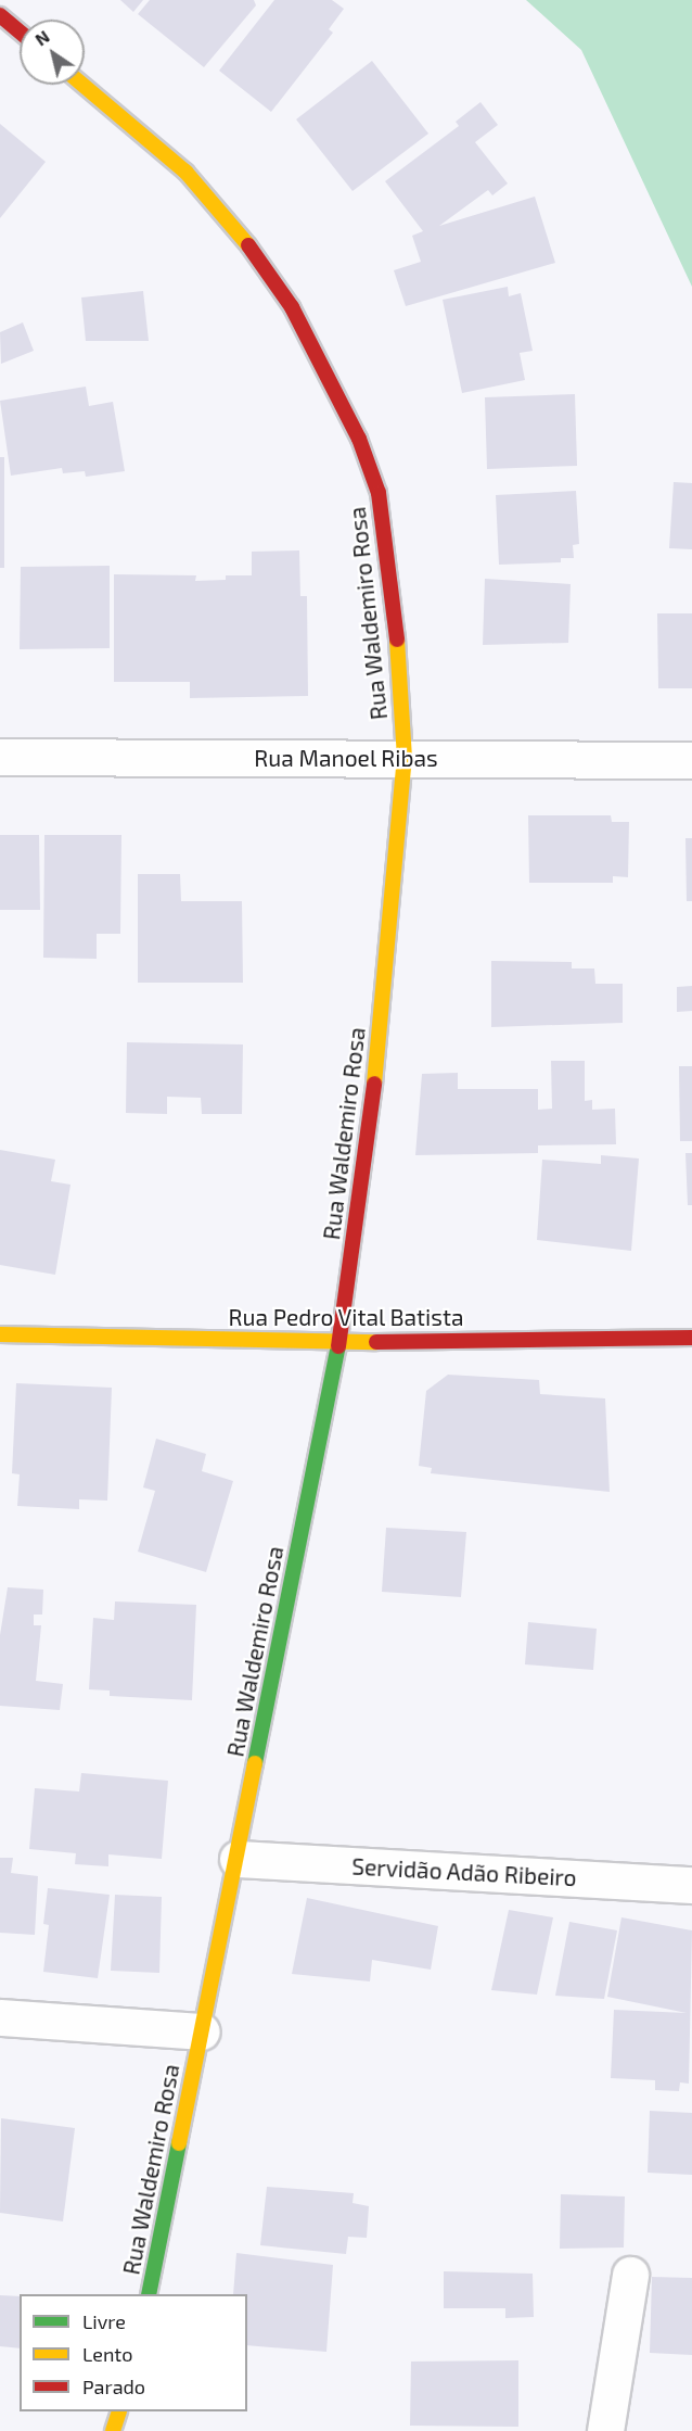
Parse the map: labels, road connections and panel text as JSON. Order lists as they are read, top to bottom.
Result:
{
  "streets": {
    "street": [
      "Rua Waldemiro Rosa",
      "Rua Manoel Ribas",
      "Rua Pedro Vital Batista",
      "Servidão Adão Ribeiro"
    ]
  },
  "crossings": [
    ["Rua Waldemiro Rosa", "Rua Manoel Ribas"],
    ["Rua Waldemiro Rosa", "Rua Pedro Vital Batista"],
    ["Rua Waldemiro Rosa", "Servidão Adão Ribeiro"]
  ],
  "legend": ["Livre", "Lento", "Parado"],
  "north": "top left"
}
